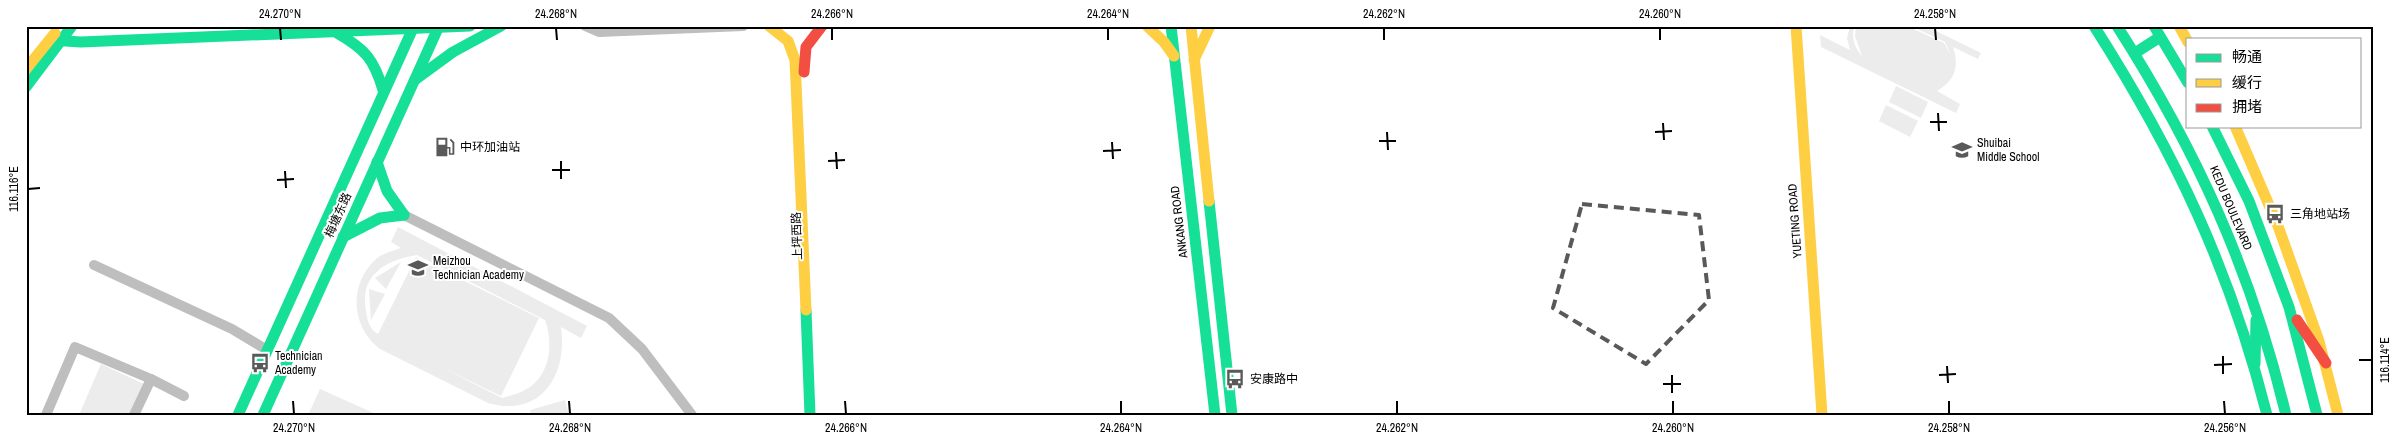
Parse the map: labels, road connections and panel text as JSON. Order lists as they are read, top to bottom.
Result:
{
  "streets": {
    "main road": [
      "KEDU BOULEVARD",
      "梅塘东路",
      "YUETING ROAD",
      "ANKANG ROAD",
      "上坪西路"
    ]
  },
  "places": {
    "fuel station": ["中环加油站"],
    "school or university": ["Shuibai Middle School", "Meizhou Technician Academy"],
    "bus stop": ["三角地站场", "Technician Academy", "安康路中"]
  },
  "legend": ["畅通", "缓行", "拥堵"],
  "coordinates": [
    "24.270°N",
    "24.268°N",
    "24.266°N",
    "24.264°N",
    "24.262°N",
    "24.260°N",
    "24.258°N",
    "116.116°E",
    "116.114°E",
    "24.256°N"
  ]
}
